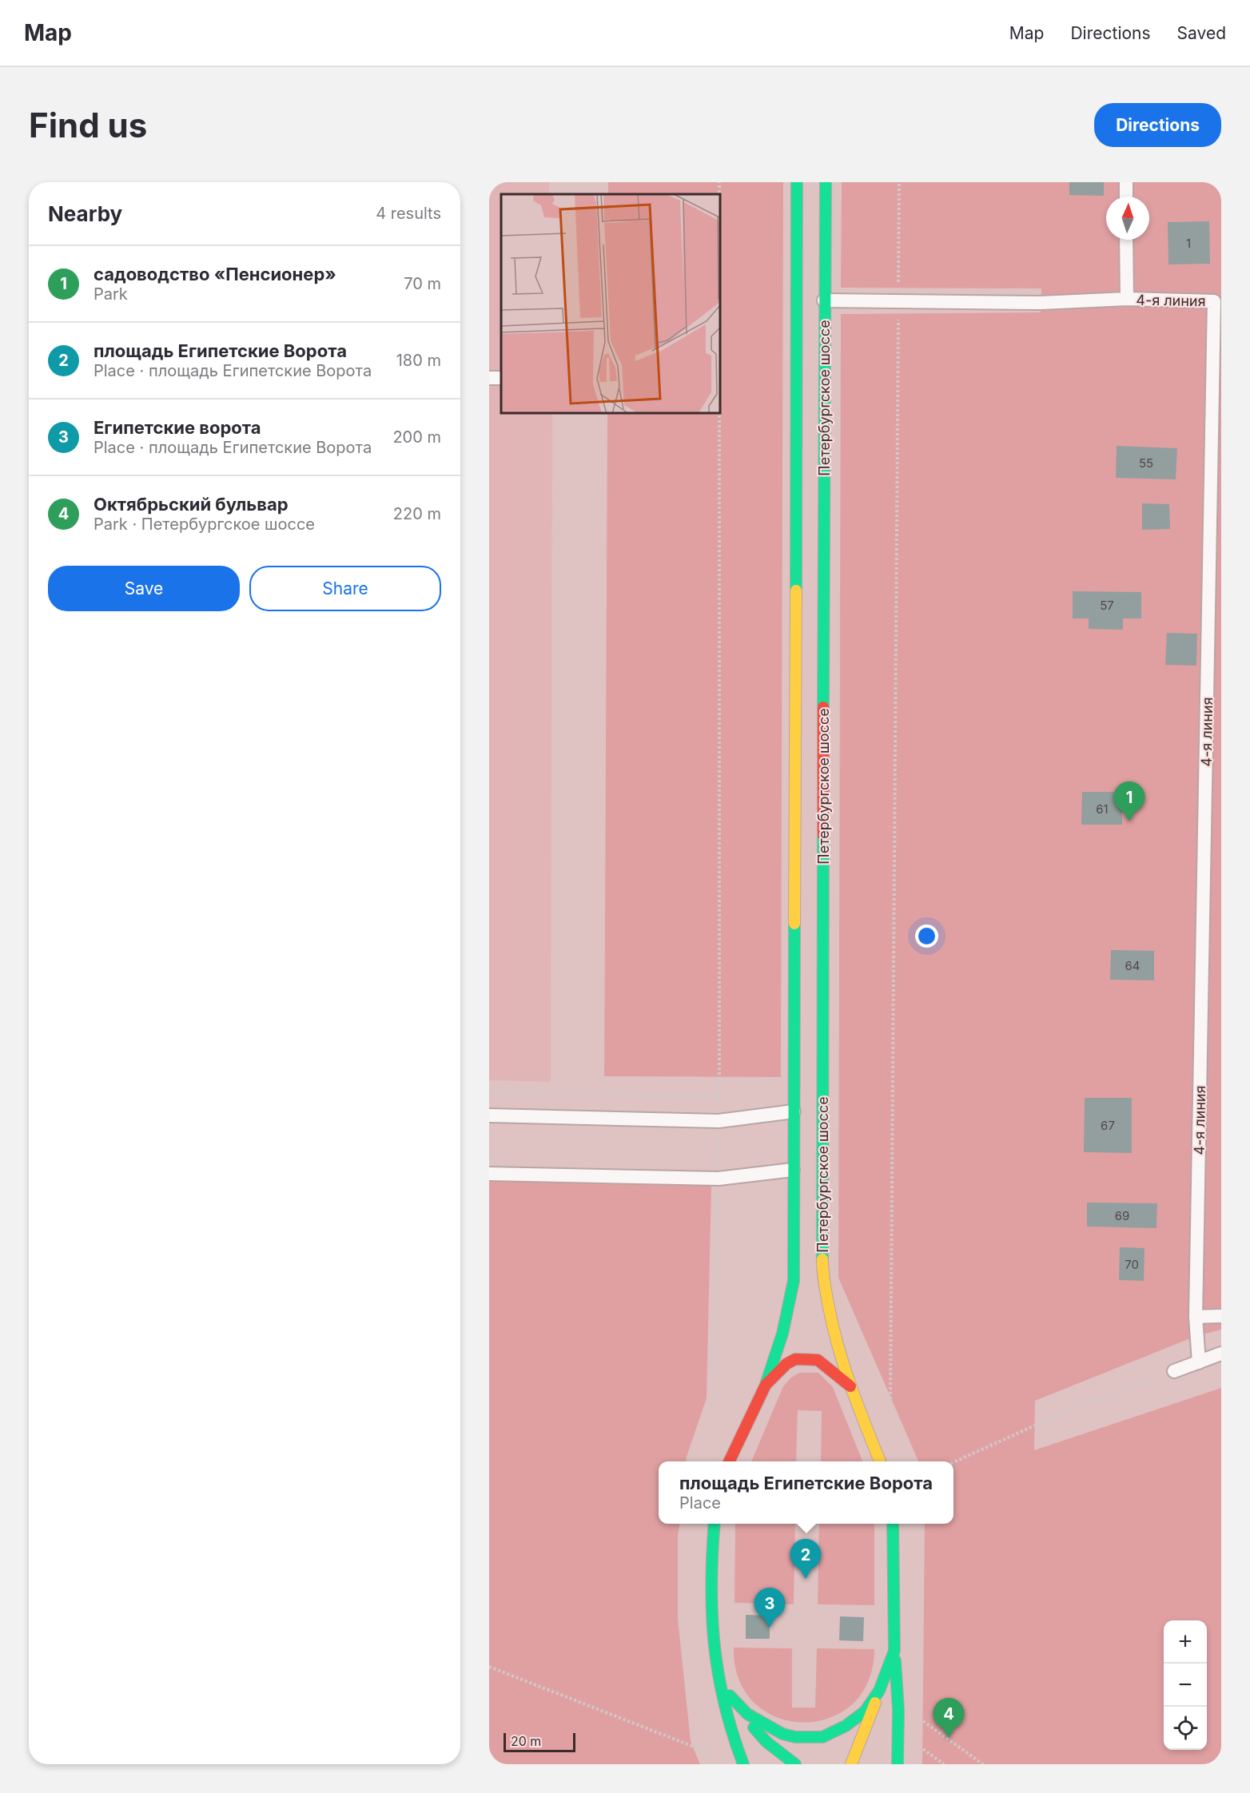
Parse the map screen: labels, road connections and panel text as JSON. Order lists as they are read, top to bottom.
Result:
{
  "streets": {
    "main road": ["Петербургское шоссе"],
    "lane": ["4-я линия"]
  },
  "crossings": [
    ["4-я линия", "Петербургское шоссе"]
  ],
  "house_numbers": [
    "1",
    "55",
    "57",
    "61",
    "64",
    "67",
    "69",
    "70"
  ],
  "scale_bar": "20 m",
  "north": "top",
  "page": {
    "header": "Map",
    "nav": ["Map", "Directions", "Saved"],
    "buttons": [
      "Directions",
      ["Save", "Share"]
    ],
    "title": "Find us",
    "heading": ["Nearby", "4 results"],
    "list": [
      {
        "mark": "1",
        "name": "садоводство «Пенсионер»",
        "note": "Park",
        "value": "70 m"
      },
      {
        "mark": "2",
        "name": "площадь Египетские Ворота",
        "note": "Place · площадь Египетские Ворота",
        "value": "180 m"
      },
      {
        "mark": "3",
        "name": "Египетские ворота",
        "note": "Place · площадь Египетские Ворота",
        "value": "200 m"
      },
      {
        "mark": "4",
        "name": "Октябрьский бульвар",
        "note": "Park · Петербургское шоссе",
        "value": "220 m"
      }
    ],
    "pins": [
      "1",
      "2",
      "3",
      "4"
    ],
    "popup": ["площадь Египетские Ворота", "Place"],
    "map_buttons": ["+", "−"],
    "scale": "20 m"
  }
}
